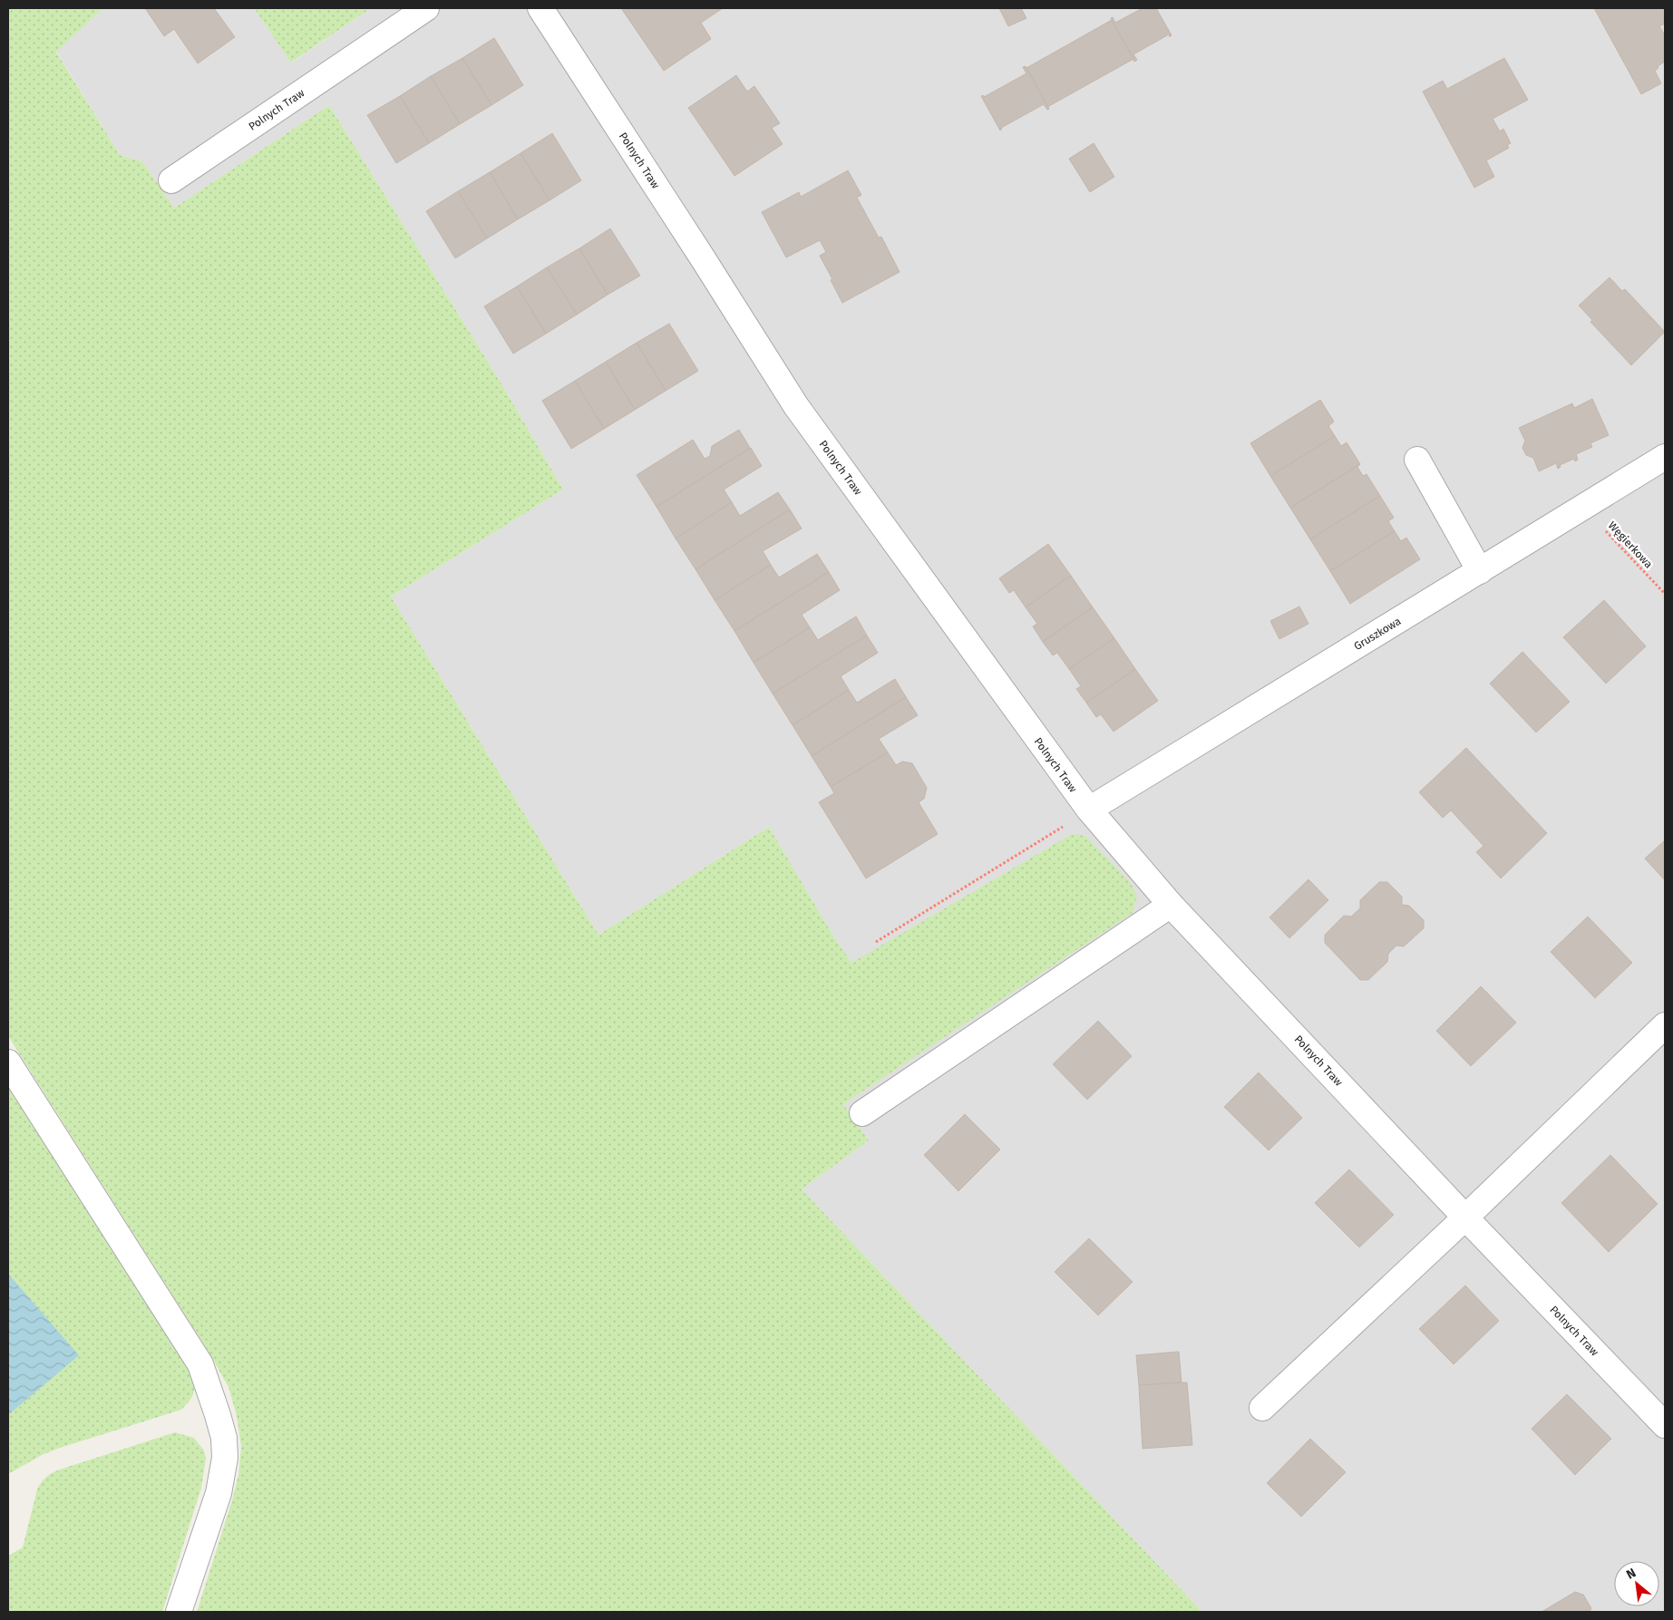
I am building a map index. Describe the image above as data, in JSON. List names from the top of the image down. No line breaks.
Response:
{"streets":{"street":["Polnych Traw","Gruszkowa"],"path":["Węgierkowa"]},"crossings":[["Polnych Traw","Gruszkowa"],["Węgierkowa","Gruszkowa"]],"north":"top left"}
